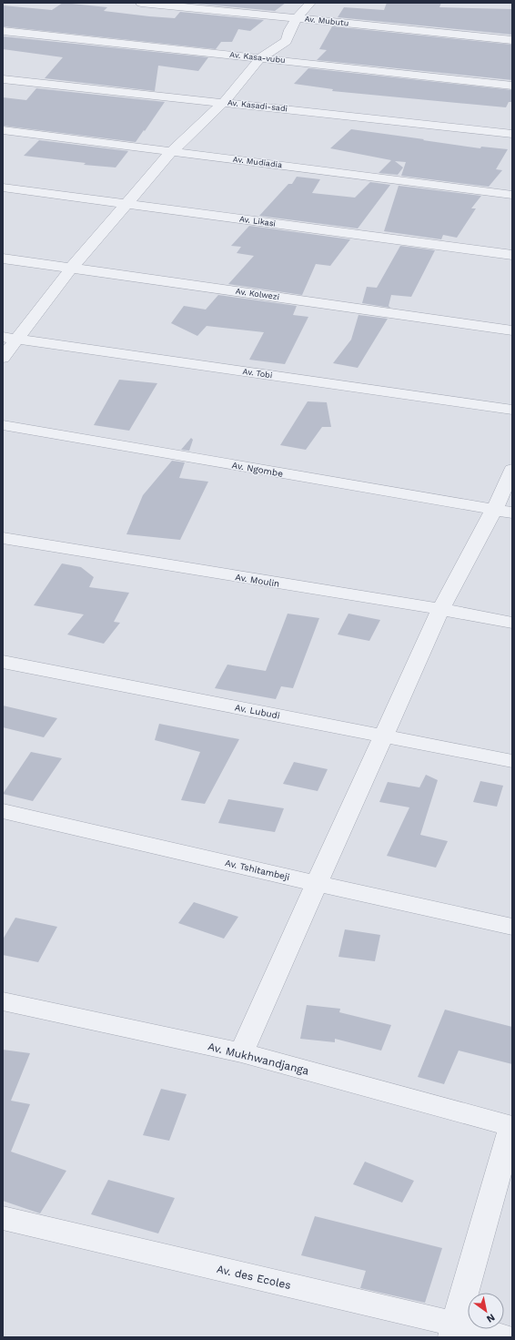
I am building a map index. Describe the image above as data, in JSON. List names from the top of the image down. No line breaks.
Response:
{"streets":{"street":["Av. Mubutu","Av. Kasa-vubu","Av. Kasadi-sadi","Av. Mudiadia","Av. Likasi","Av. Kolwezi","Av. Tobi","Av. Ngombe","Av. Moulin","Av. Lubudi","Av. Tshitambeji","Av. Mukhwandjanga","Av. des Ecoles"]},"north":"bottom right"}
